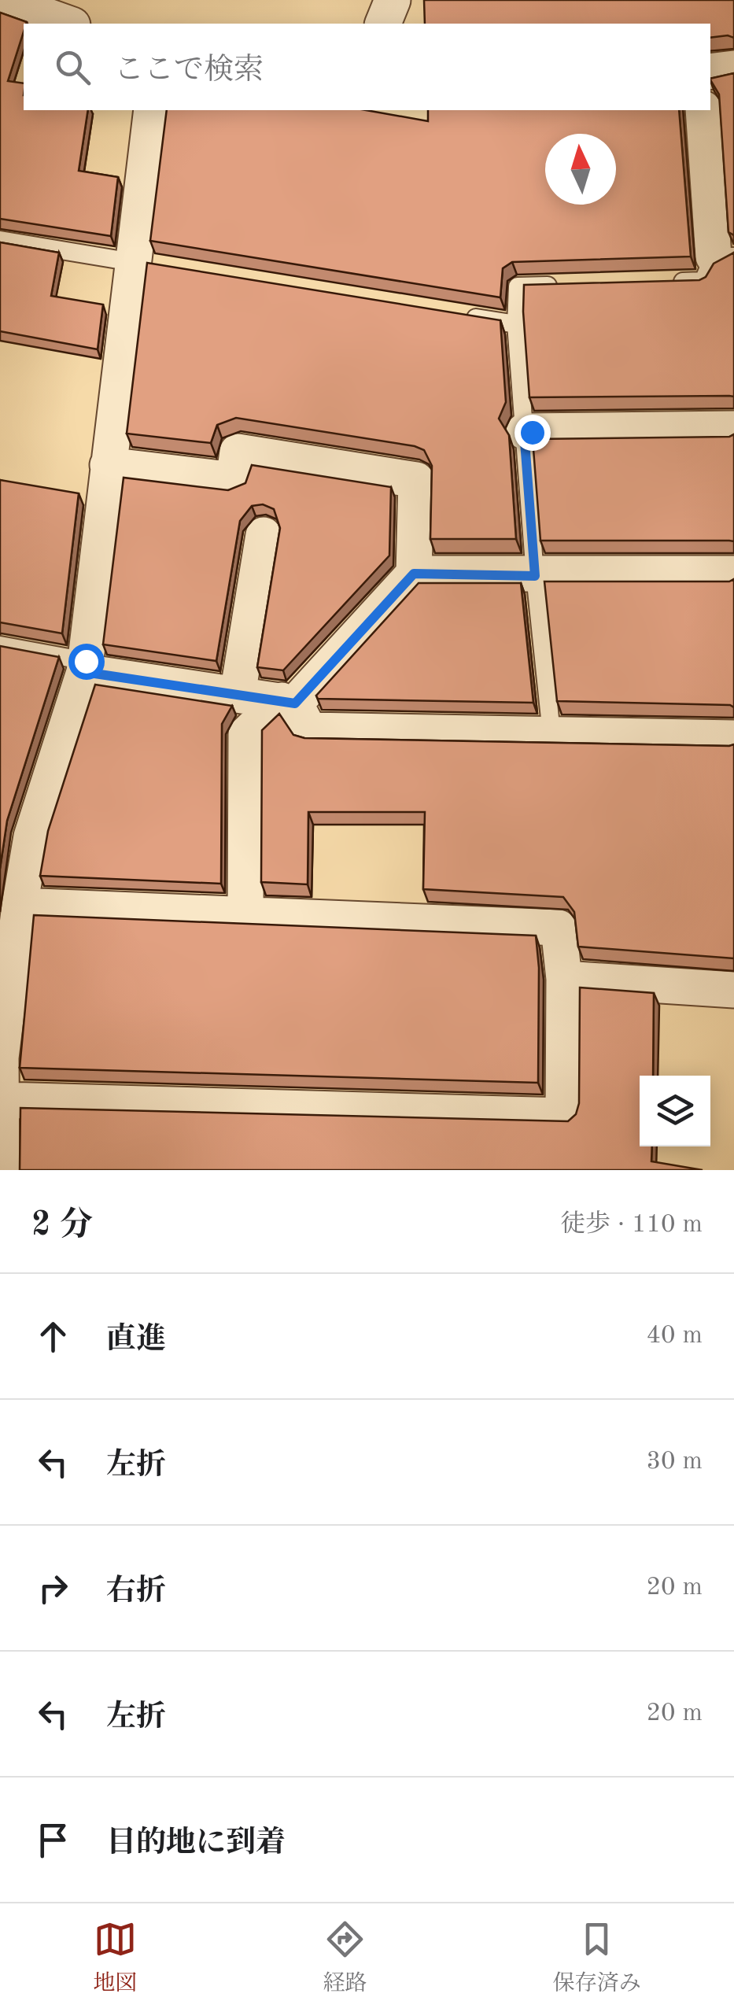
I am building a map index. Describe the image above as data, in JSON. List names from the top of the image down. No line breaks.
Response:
{"north":"top","page":{"search":"ここで検索","heading":["2 分","徒歩 · 110 m"],"list":[["直進","40 m"],["左折","30 m"],["右折","20 m"],["左折","20 m"],"目的地に到着"],"nav":["地図","経路","保存済み"]}}
